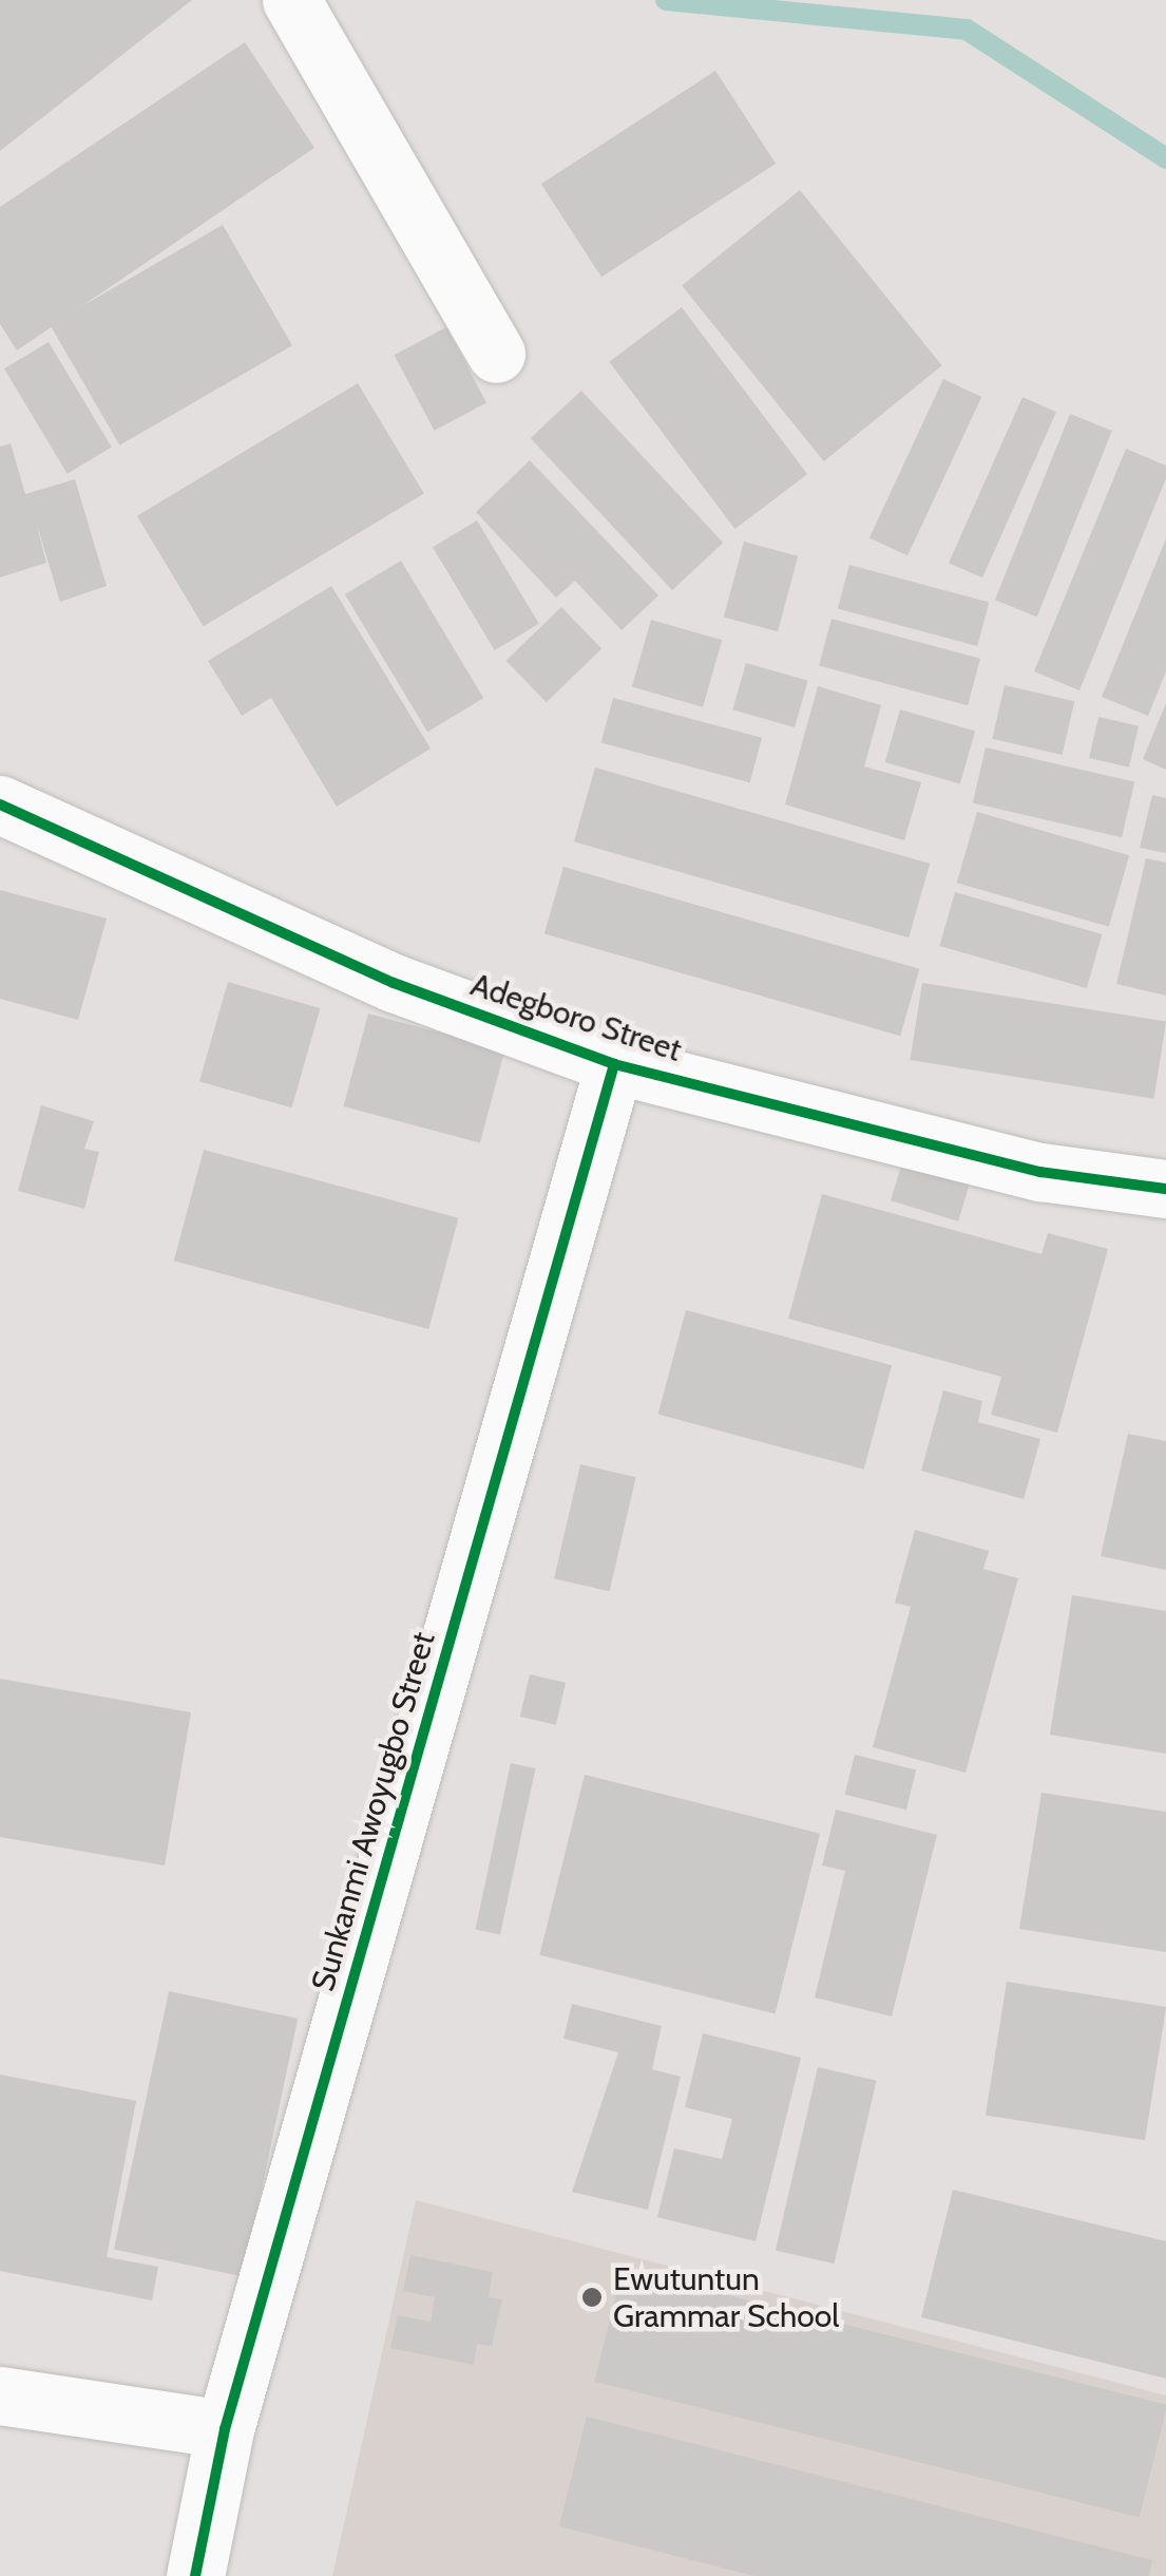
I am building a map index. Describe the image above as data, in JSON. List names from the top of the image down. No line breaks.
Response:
{"streets":{"street":["Adegboro Street","Sunkanmi Awoyugbo Street"]},"crossings":[["Adegboro Street","Sunkanmi Awoyugbo Street"]],"places":["Ewutuntun Grammar School"]}
